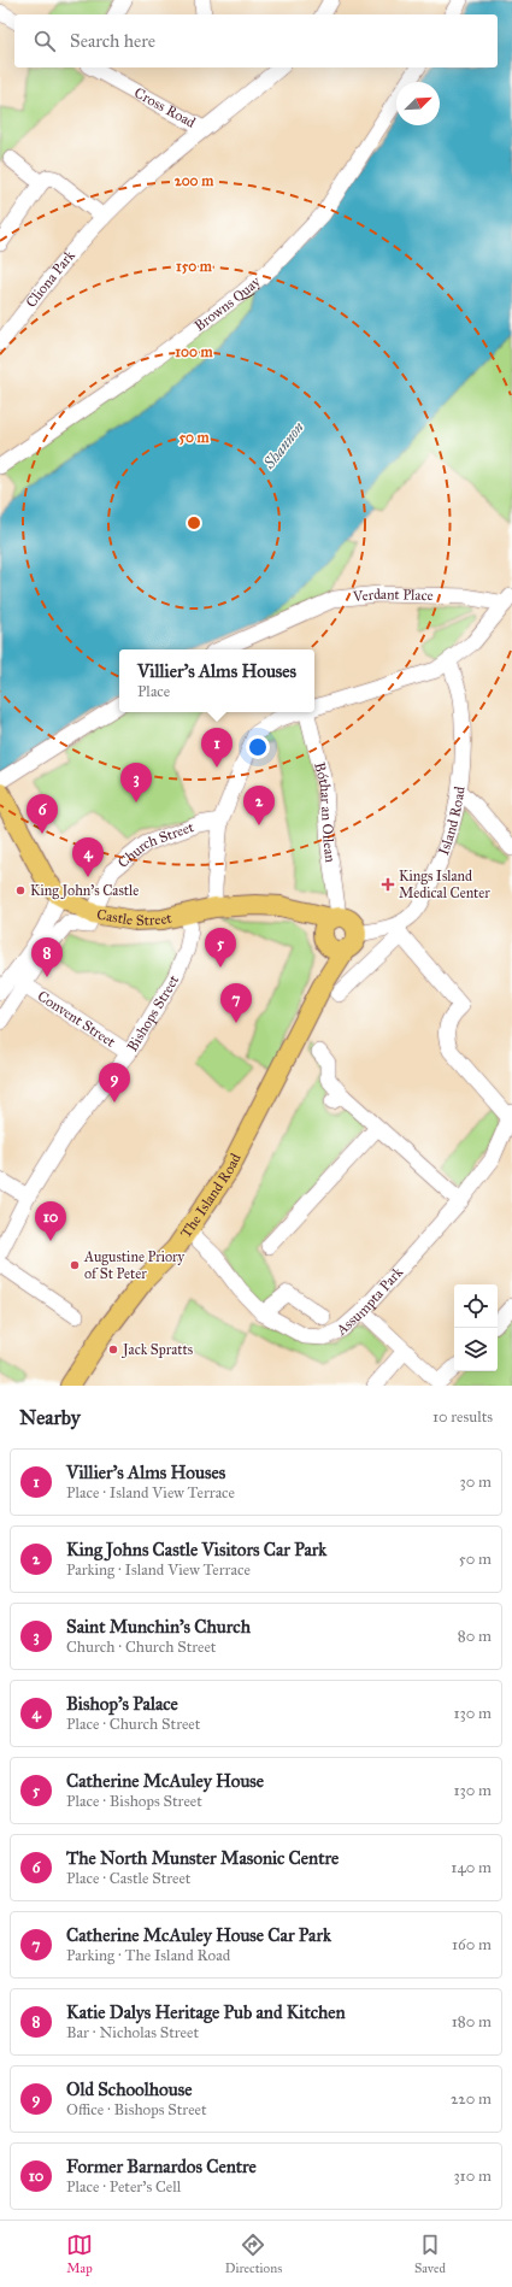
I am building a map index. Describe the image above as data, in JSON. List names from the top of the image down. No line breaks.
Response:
{"streets":{"main road":["Castle Street","The Island Road"],"street":["Cross Road","Cliona Park","Browns Quay","Verdant Place","Bóthar an Oilean","Island Road","Church Street","Bishops Street","Convent Street","Assumpta Park"]},"crossings":[["Cross Road","Cliona Park"],["Verdant Place","Island Road"],["Verdant Place","Church Street"],["Verdant Place","Castle Street"],["Bóthar an Oilean","Castle Street"],["Bóthar an Oilean","The Island Road"],["Island Road","The Island Road"],["Church Street","Castle Street"],["Castle Street","Bishops Street"],["Castle Street","The Island Road"],["Bishops Street","Convent Street"],["The Island Road","Assumpta Park"]],"water":["Shannon"],"places":{"health":["Kings Island Medical Center"],"other":["King John's Castle","Augustine Priory of St Peter","Jack Spratts"]},"north":"top right","page":{"search":"Search here","popup":["Villier's Alms Houses","Place"],"pins":["1","3","2","6","4","5","8","7","9","10"],"heading":["Nearby","10 results"],"list":[{"mark":"1","name":"Villier's Alms Houses","note":"Place · Island View Terrace","value":"30 m"},{"mark":"2","name":"King Johns Castle Visitors Car Park","note":"Parking · Island View Terrace","value":"50 m"},{"mark":"3","name":"Saint Munchin's Church","note":"Church · Church Street","value":"80 m"},{"mark":"4","name":"Bishop's Palace","note":"Place · Church Street","value":"130 m"},{"mark":"5","name":"Catherine McAuley House","note":"Place · Bishops Street","value":"130 m"},{"mark":"6","name":"The North Munster Masonic Centre","note":"Place · Castle Street","value":"140 m"},{"mark":"7","name":"Catherine McAuley House Car Park","note":"Parking · The Island Road","value":"160 m"},{"mark":"8","name":"Katie Dalys Heritage Pub and Kitchen","note":"Bar · Nicholas Street","value":"180 m"},{"mark":"9","name":"Old Schoolhouse","note":"Office · Bishops Street","value":"220 m"},{"mark":"10","name":"Former Barnardos Centre","note":"Place · Peter's Cell","value":"310 m"}],"nav":["Map","Directions","Saved"]},"rings":["200 m","150 m","100 m","50 m"]}
